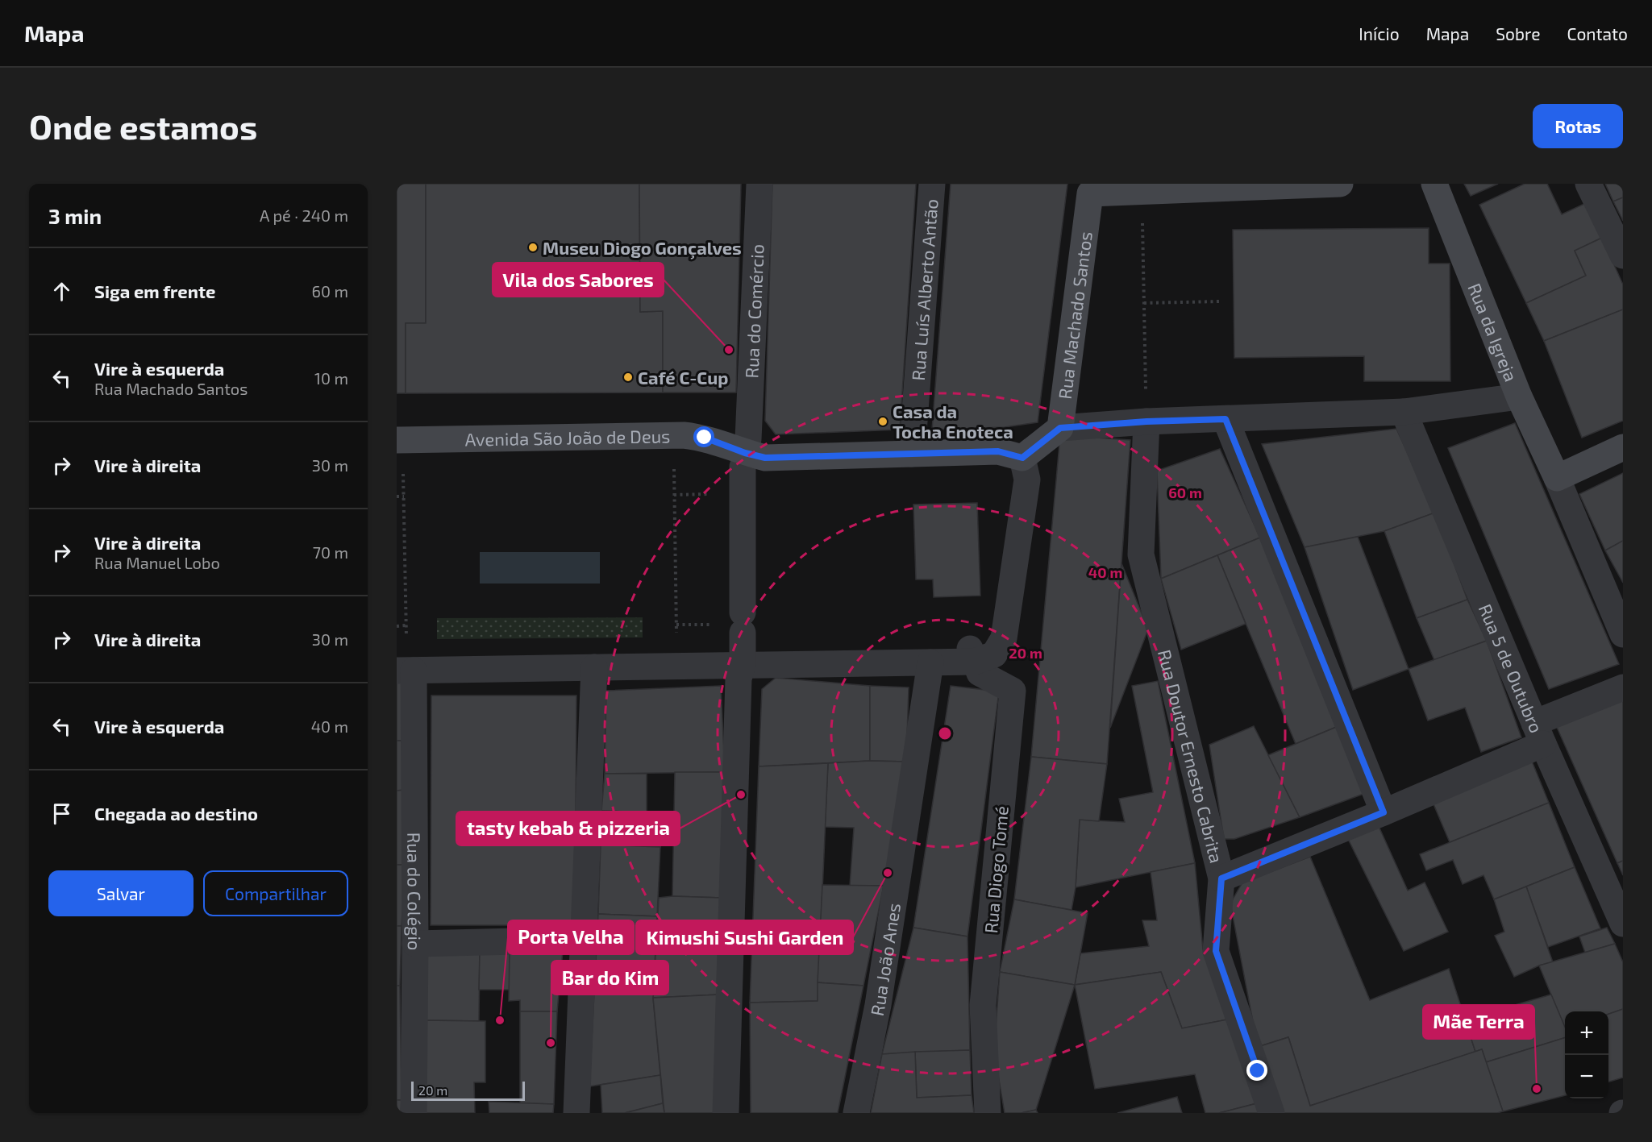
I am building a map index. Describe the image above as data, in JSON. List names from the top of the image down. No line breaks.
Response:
{"streets":{"street":["Rua Luís Alberto Antão","Rua do Comércio","Rua Machado Santos","Rua da Igreja","Avenida São João de Deus","Rua 5 de Outubro","Rua Doutor Ernesto Cabrita","Rua Diogo Tomé","Rua do Colégio","Rua João Anes"]},"crossings":[["Rua Luís Alberto Antão","Avenida São João de Deus"]],"places":["Museu Diogo Gonçalves","Vila dos Sabores","Café C-Cup","Casa da Tocha Enoteca","tasty kebab & pizzeria","Kimushi Sushi Garden","Porta Velha","Bar do Kim","Mãe Terra"],"scale_bar":"20 m","page":{"header":"Mapa","nav":["Início","Mapa","Sobre","Contato"],"buttons":["Rotas",["Salvar","Compartilhar"]],"title":"Onde estamos","heading":["3 min","A pé · 240 m"],"list":[["Siga em frente","60 m"],["Vire à esquerda","Rua Machado Santos","10 m"],["Vire à direita","30 m"],["Vire à direita","Rua Manuel Lobo","70 m"],["Vire à direita","30 m"],["Vire à esquerda","40 m"],"Chegada ao destino"],"map_buttons":["+","−"],"scale":"20 m"},"rings":["60 m","40 m","20 m"]}
